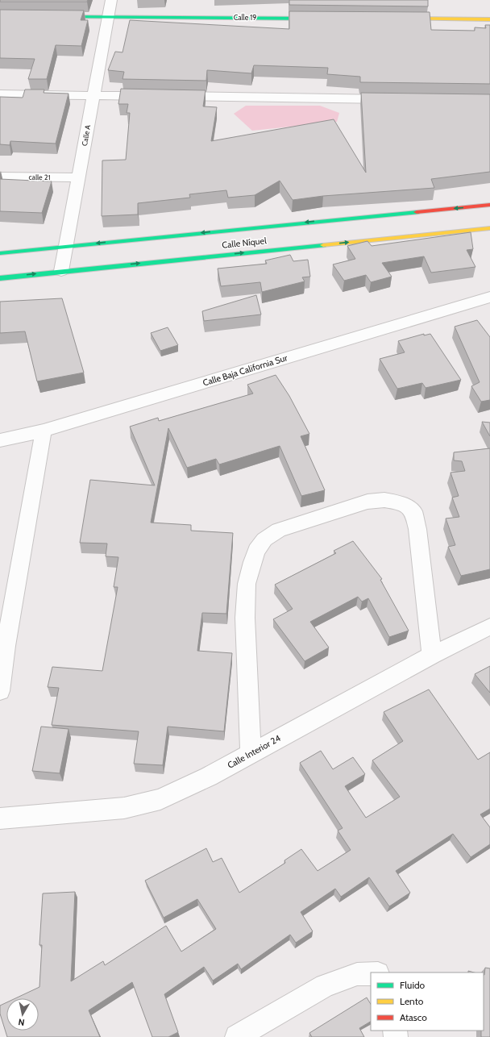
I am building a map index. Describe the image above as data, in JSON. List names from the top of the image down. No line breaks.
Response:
{"streets":{"street":["Calle 19","Calle A","calle 21","Calle Níquel","Calle Baja California Sur","Calle Interior 24"]},"crossings":[["Calle 19","Calle A"],["Calle A","calle 21"],["Calle A","Calle Níquel"]],"legend":["Fluido","Lento","Atasco"],"north":"bottom"}
